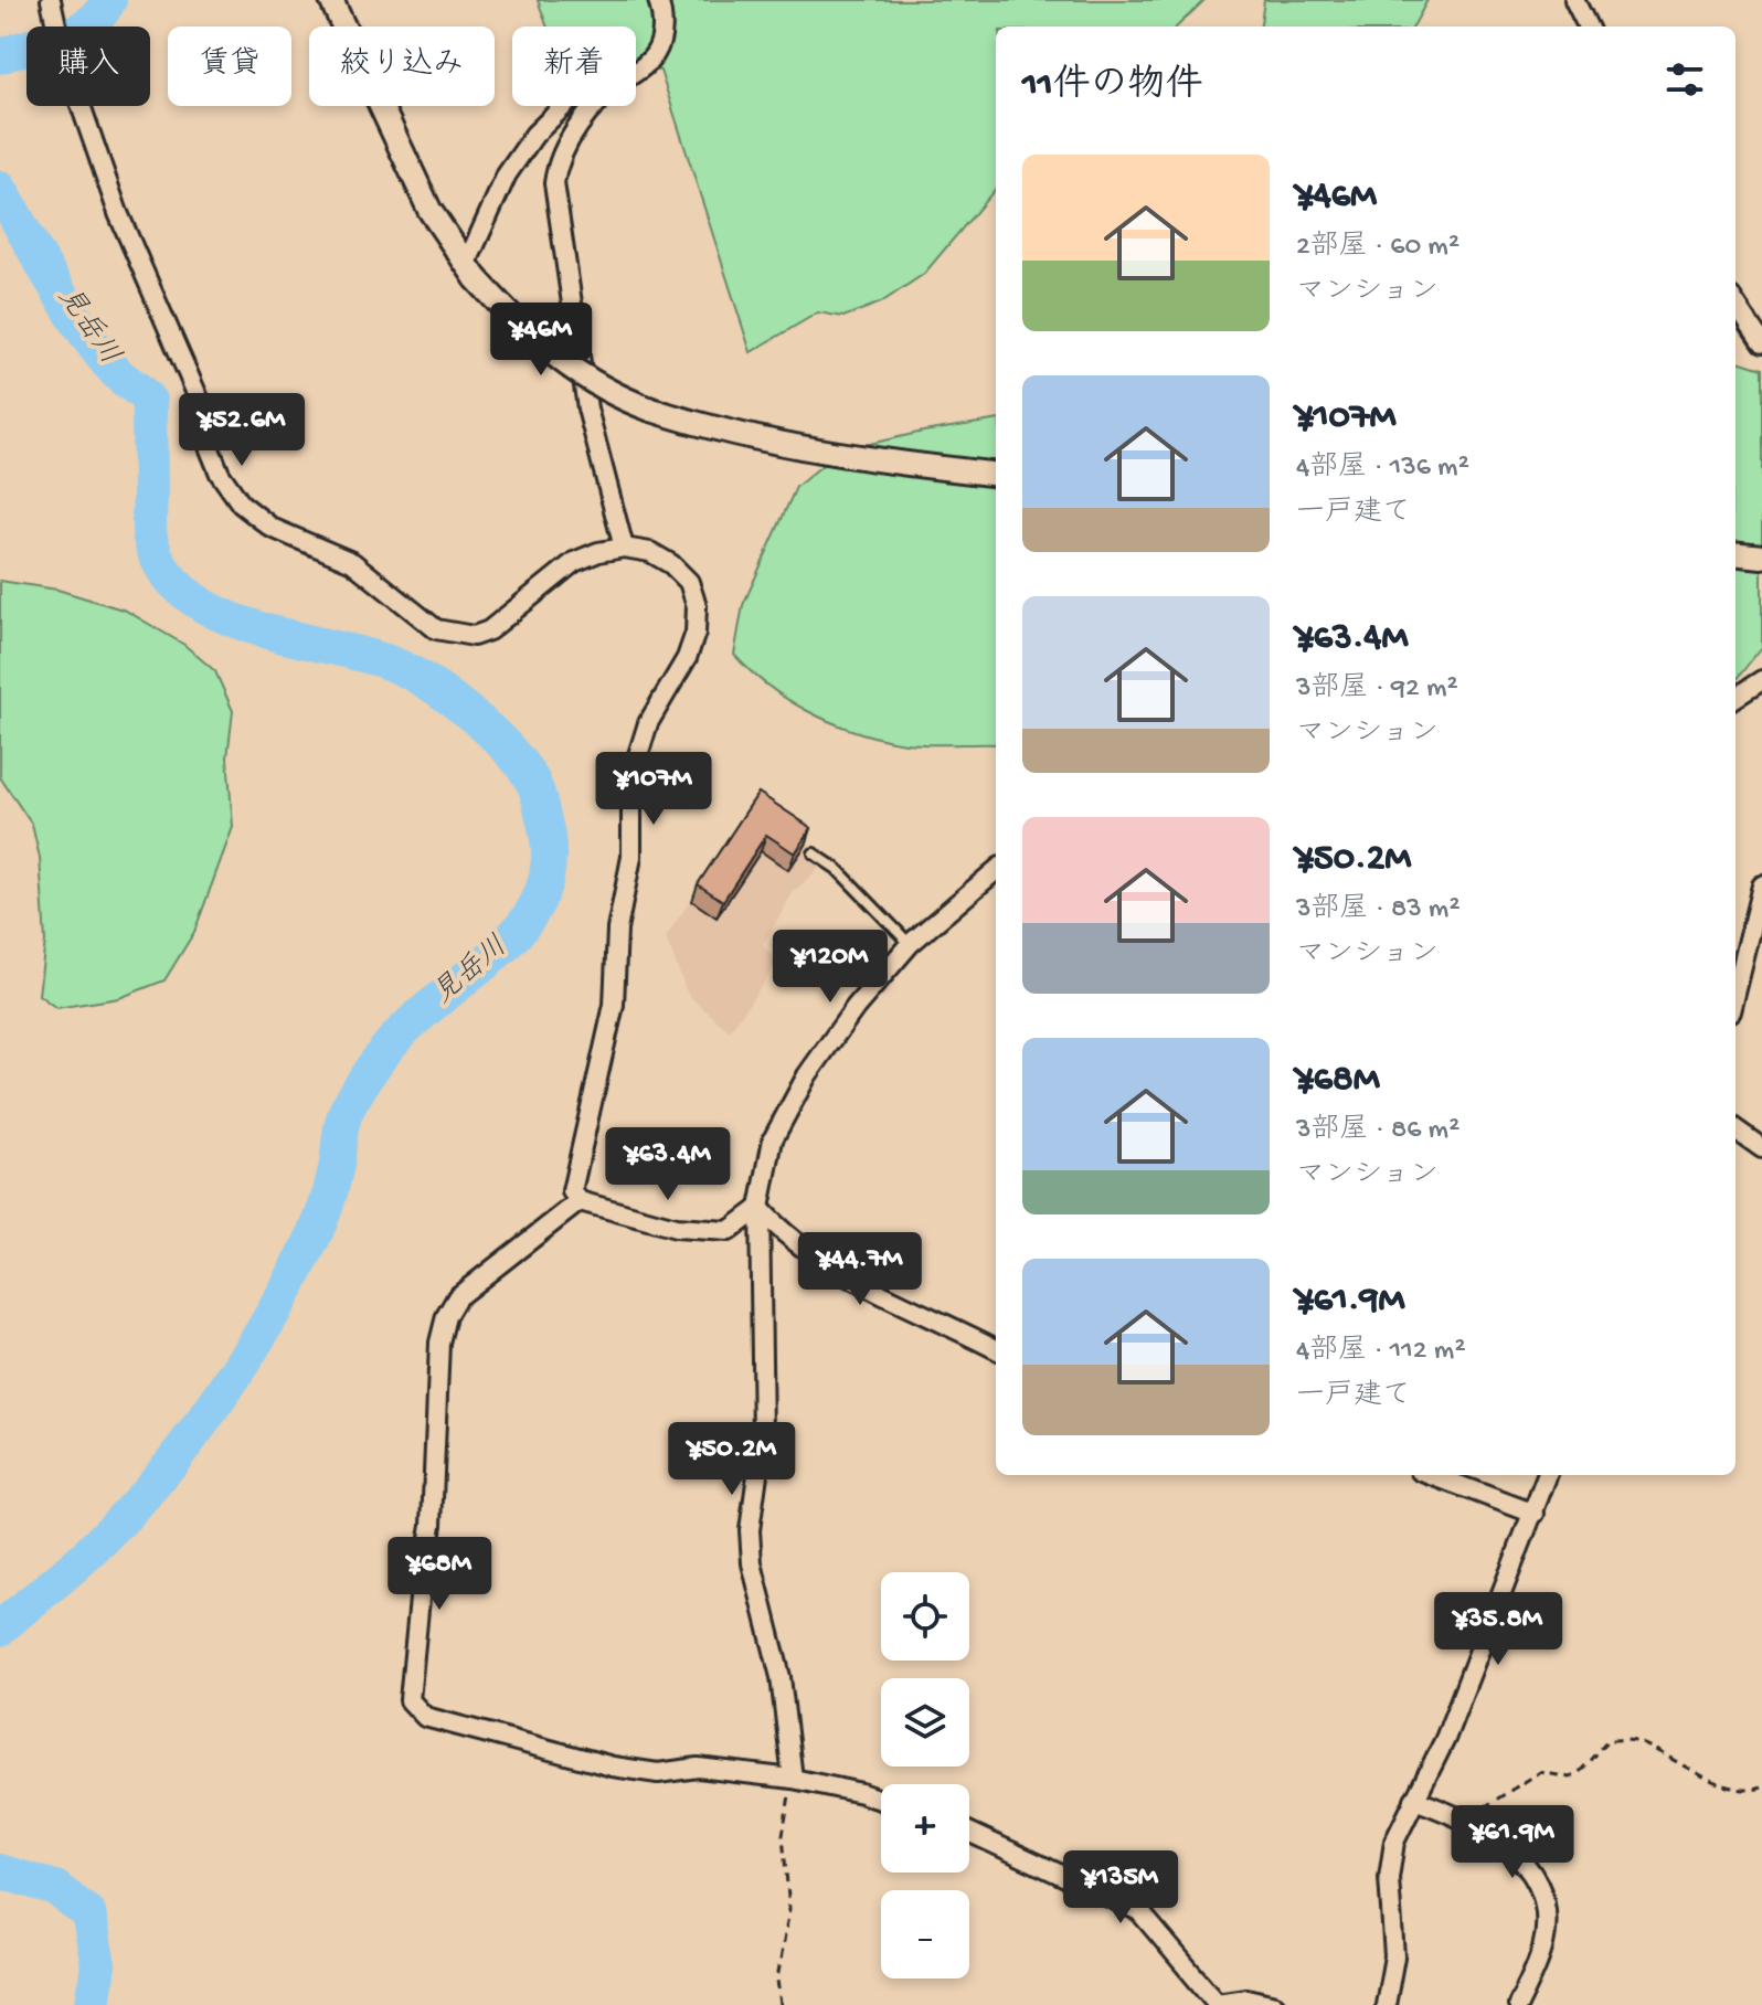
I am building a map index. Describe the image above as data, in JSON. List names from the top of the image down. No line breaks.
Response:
{"water":["見岳川"],"page":{"chip":["購入","賃貸","絞り込み","新着"],"heading":"11件の物件","list":[{"name":"¥46M","note":"2部屋 · 60 m² · マンション"},{"name":"¥107M","note":"4部屋 · 136 m² · 一戸建て"},{"name":"¥63.4M","note":"3部屋 · 92 m² · マンション"},{"name":"¥50.2M","note":"3部屋 · 83 m² · マンション"},{"name":"¥68M","note":"3部屋 · 86 m² · マンション"},{"name":"¥61.9M","note":"4部屋 · 112 m² · 一戸建て"}],"price":["¥46M","¥52.6M","¥107M","¥120M","¥63.4M","¥44.7M","¥50.2M","¥68M","¥35.8M","¥61.9M","¥135M"],"map_buttons":["+","−"]}}
